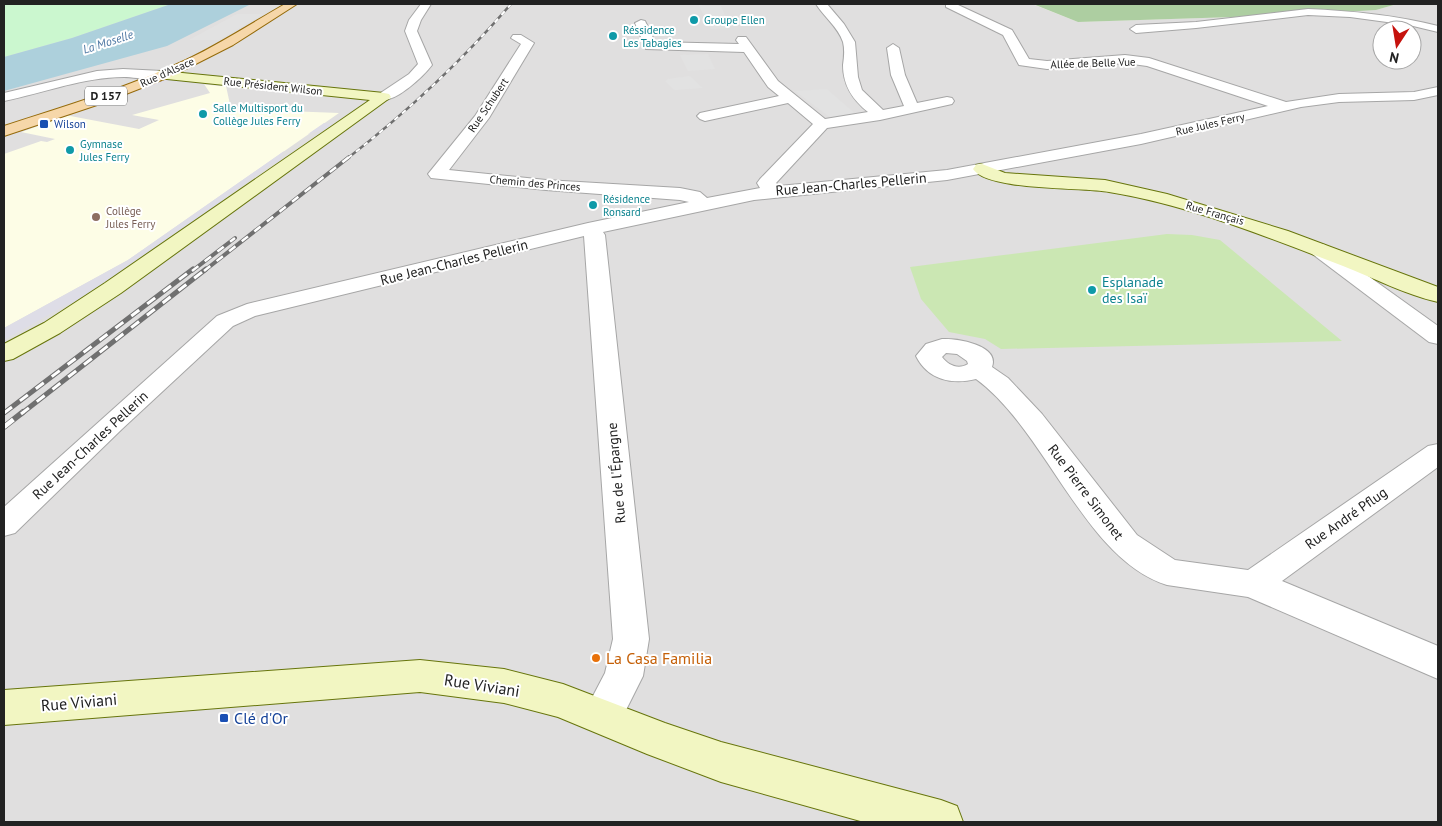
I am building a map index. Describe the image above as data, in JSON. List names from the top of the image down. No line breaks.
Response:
{"streets":{"main road":["Rue d'Alsace","D 157"],"street":["Allée de Belle Vue","Rue Président Wilson","Rue Schubert","Rue Jules Ferry","Chemin des Princes","Rue Jean-Charles Pellerin","Rue Français","Rue de l'Épargne","Rue Pierre Simonet","Rue André Pflug","Rue Viviani"]},"crossings":[["Allée de Belle Vue","Rue Jules Ferry"],["Rue d'Alsace","Rue Président Wilson"],["Rue Schubert","Chemin des Princes"],["Rue Jules Ferry","Rue Jean-Charles Pellerin"],["Rue Jules Ferry","Rue Français"],["Chemin des Princes","Rue Jean-Charles Pellerin"],["Rue Jean-Charles Pellerin","Rue Français"],["Rue Jean-Charles Pellerin","Rue de l'Épargne"],["Rue de l'Épargne","Rue Viviani"],["Rue Pierre Simonet","Rue André Pflug"]],"water":["La Moselle"],"places":{"other":["Groupe Ellen","Réssidence Les Tabagies","Salle Multisport du Collège Jules Ferry","Gymnase Jules Ferry","Résidence Ronsard","Collège Jules Ferry","Esplanade des Isaï","La Casa Familia"],"transit":["Wilson","Clé d'Or"]},"north":"bottom"}
